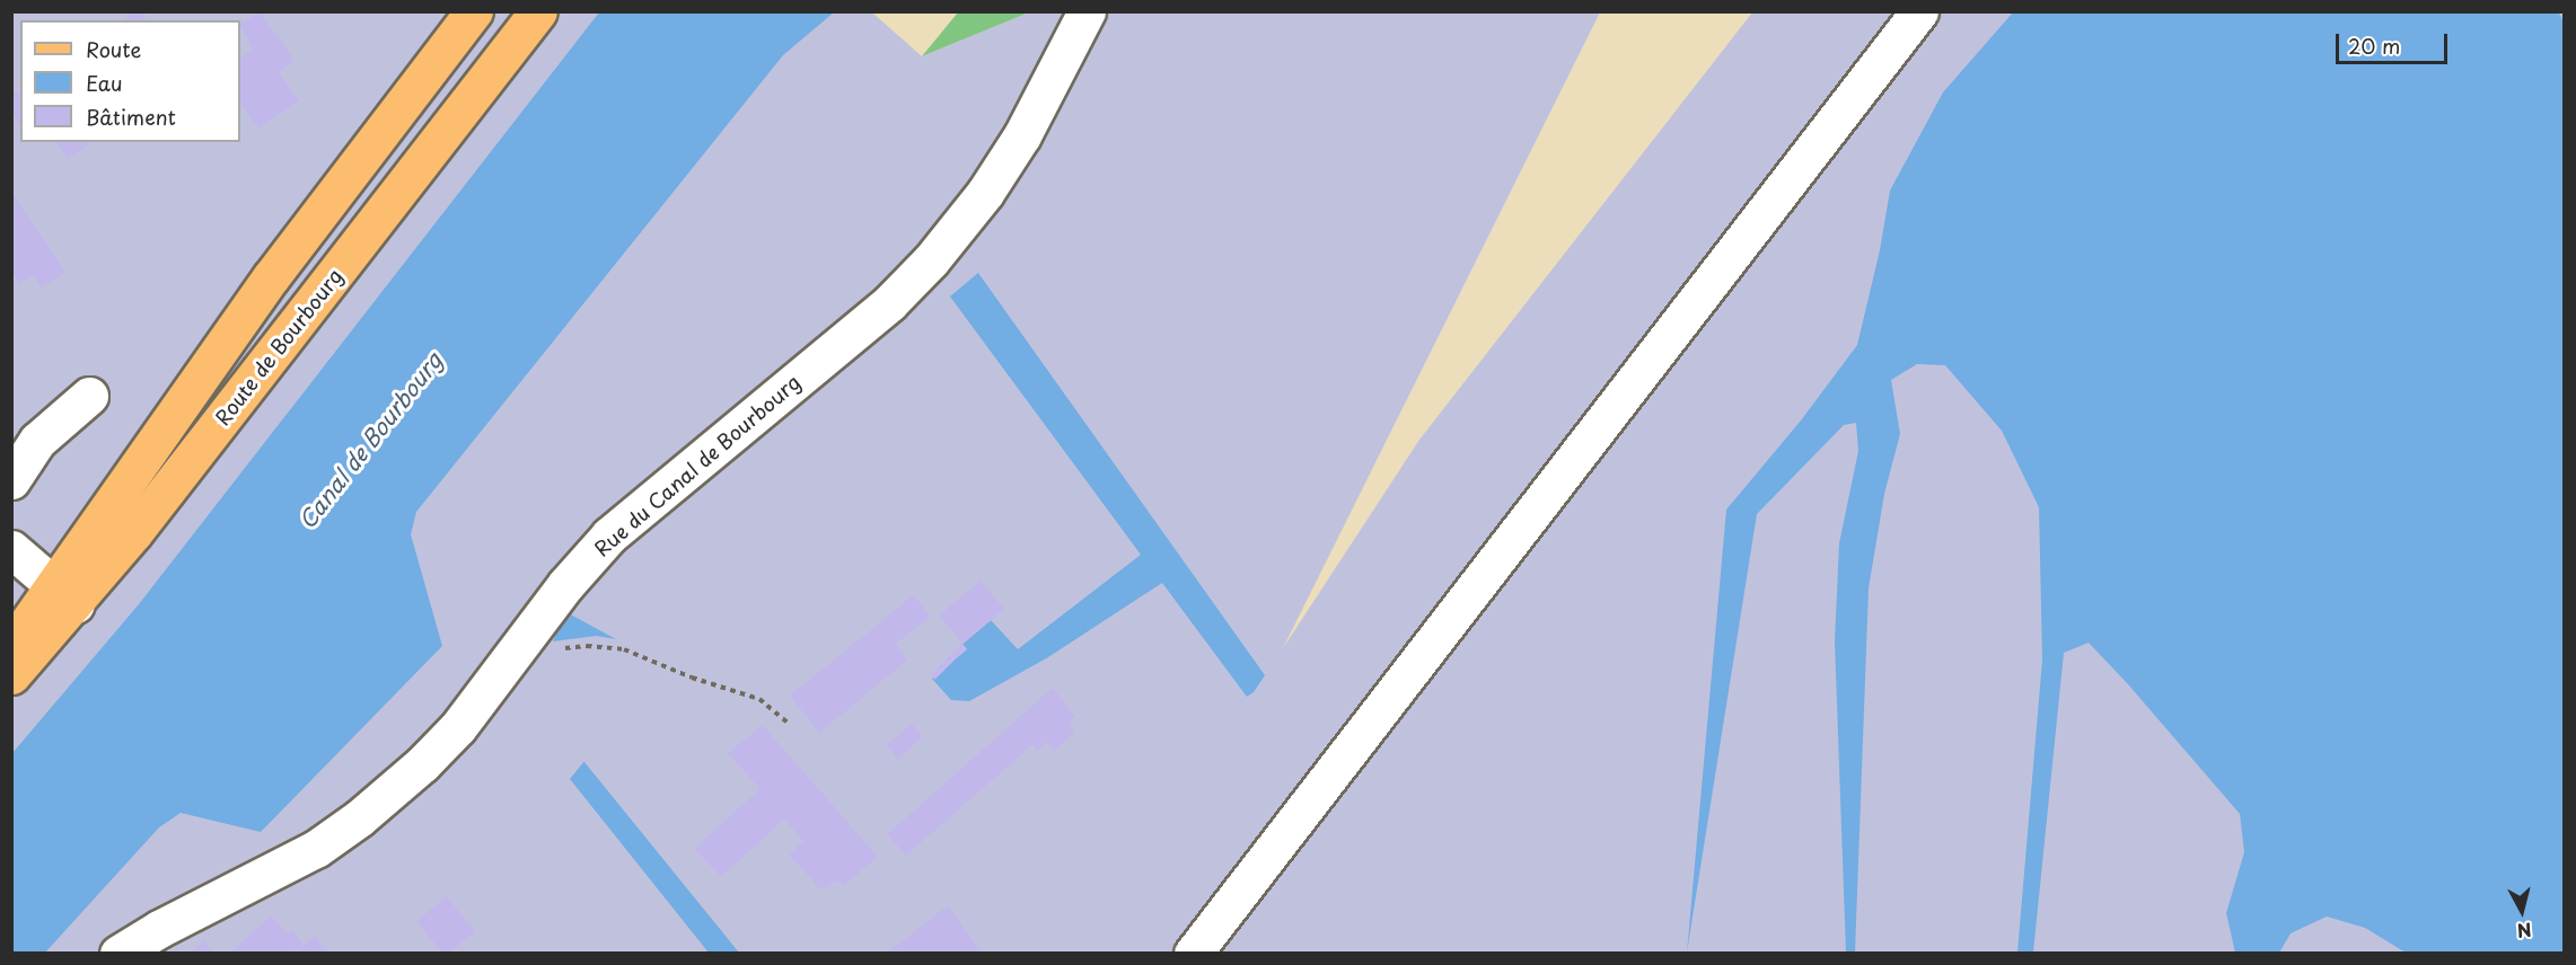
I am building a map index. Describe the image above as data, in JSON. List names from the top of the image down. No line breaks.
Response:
{"streets":{"main road":["Route de Bourbourg"],"street":["Rue du Canal de Bourbourg"]},"water":["Canal de Bourbourg"],"legend":["Route","Eau","Bâtiment"],"scale_bar":"20 m","north":"bottom"}
